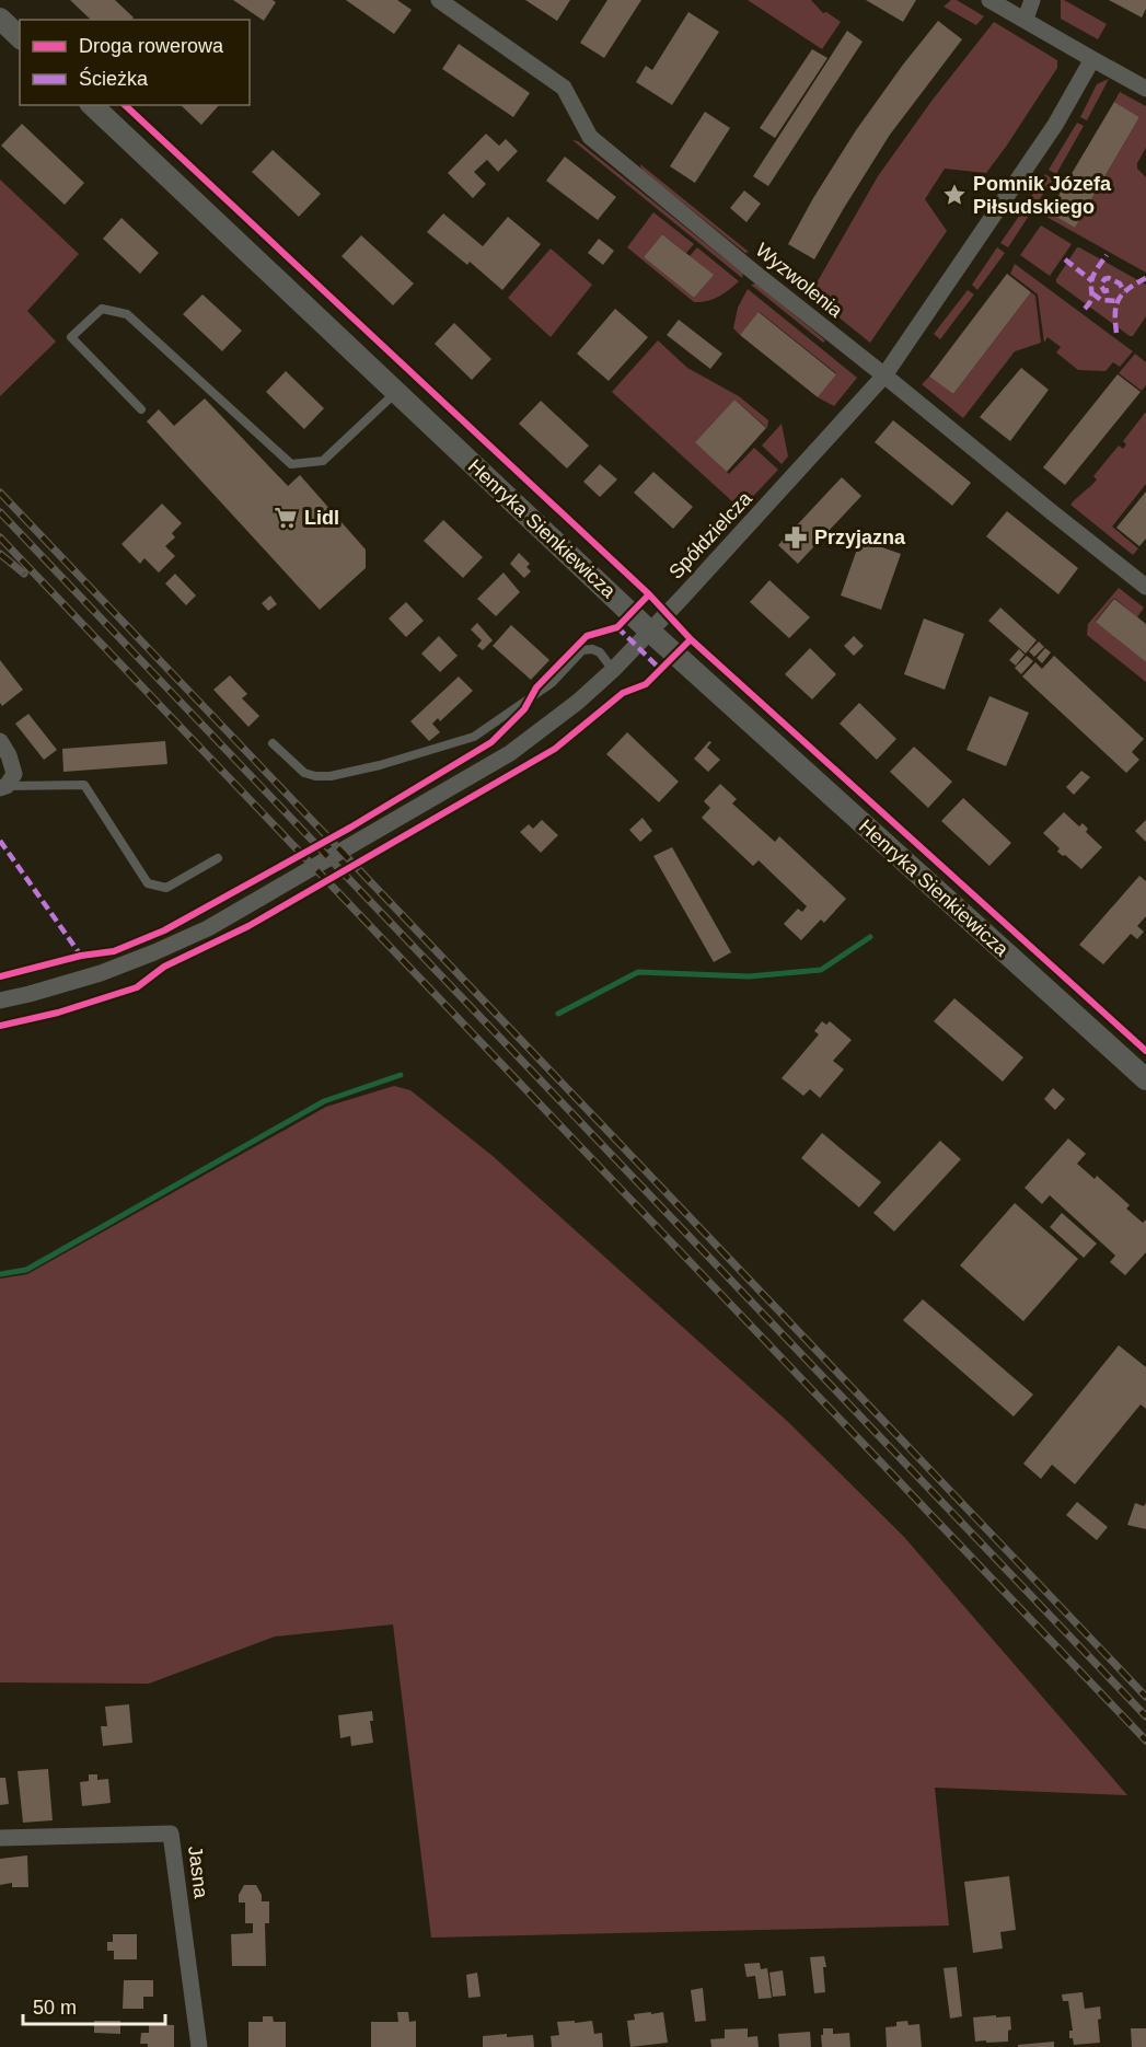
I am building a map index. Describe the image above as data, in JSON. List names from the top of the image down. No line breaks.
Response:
{"streets":{"street":["Wyzwolenia","Henryka Sienkiewicza","Spółdzielcza","Jasna"]},"crossings":[["Wyzwolenia","Spółdzielcza"],["Henryka Sienkiewicza","Spółdzielcza"]],"places":{"place":["Pomnik Józefa Piłsudskiego"],"supermarket":["Lidl"],"pharmacy":["Przyjazna"]},"legend":["Droga rowerowa","Ścieżka"],"scale_bar":"50 m"}
